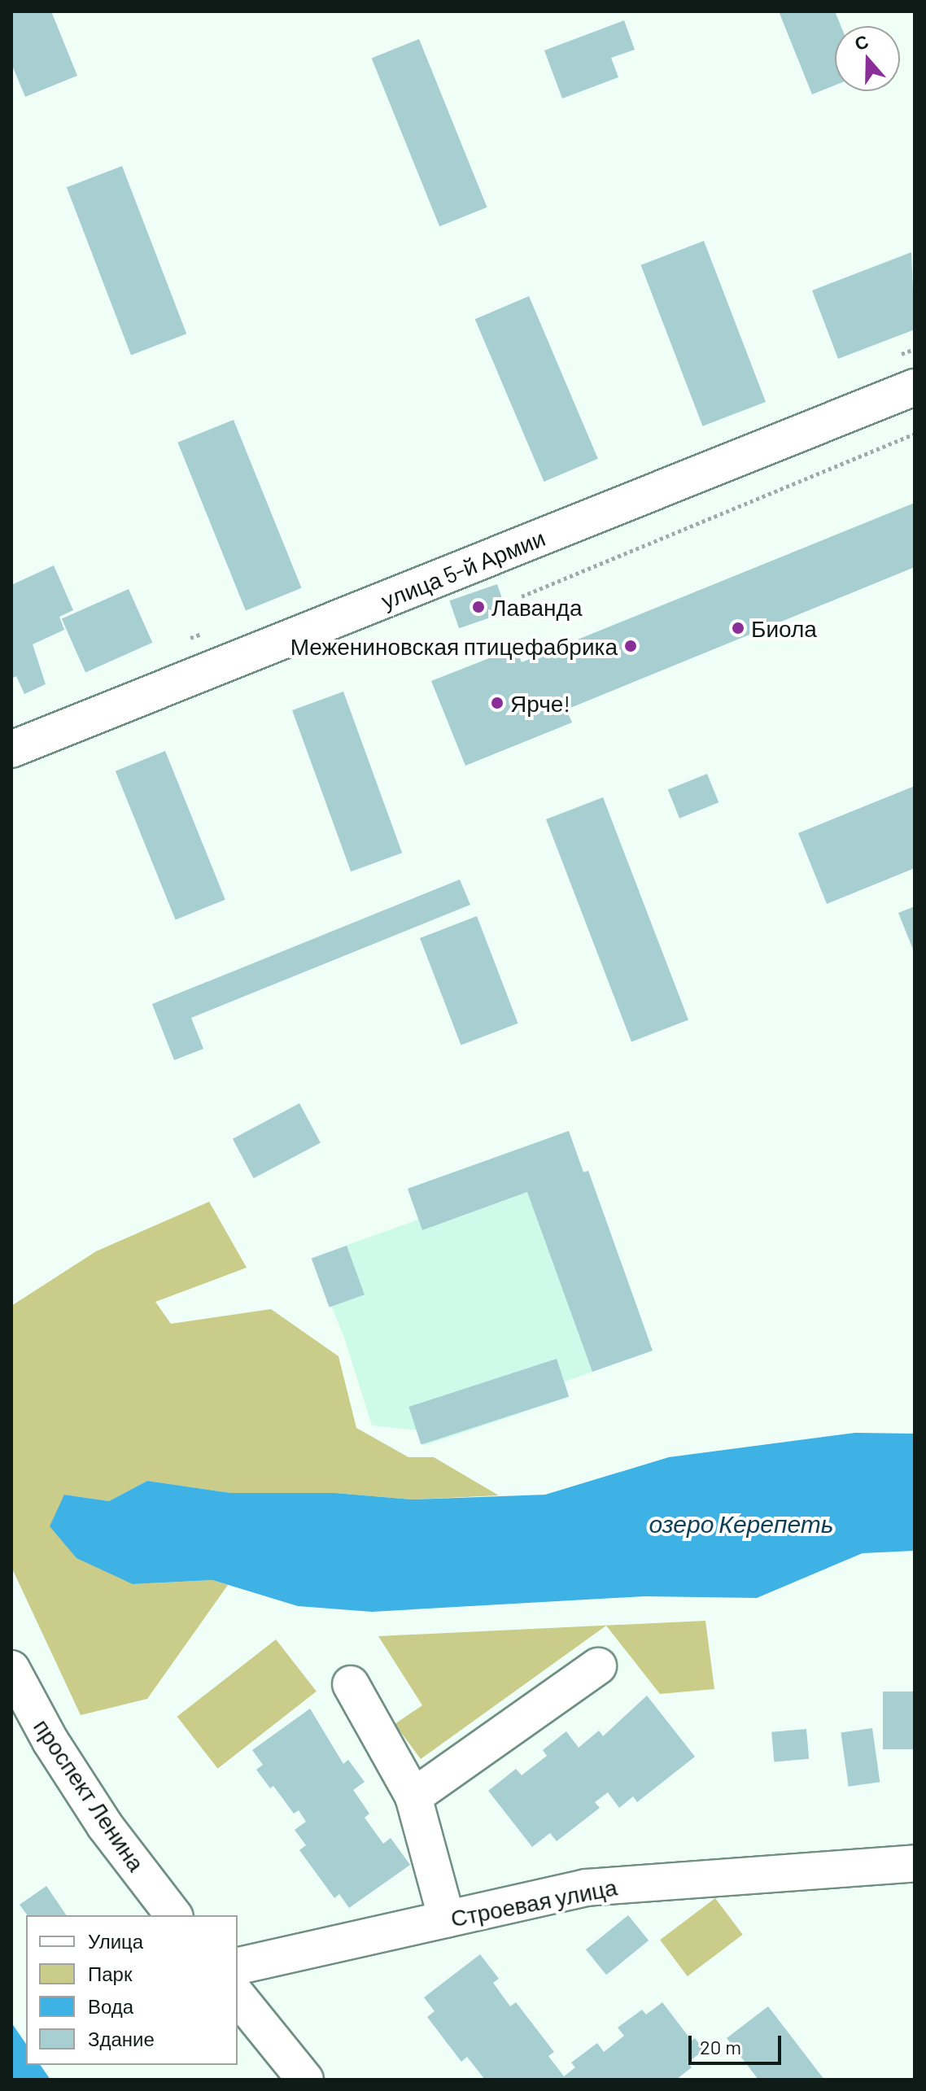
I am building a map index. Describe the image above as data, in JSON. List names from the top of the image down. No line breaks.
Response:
{"streets":{"main road":["улица 5-й Армии","проспект Ленина","Строевая улица"]},"water":["озеро Керепеть"],"places":["Лаванда","Биола","Межениновская птицефабрика","Ярче!"],"legend":["Улица","Парк","Вода","Здание"],"scale_bar":"20 m","north":"top"}
